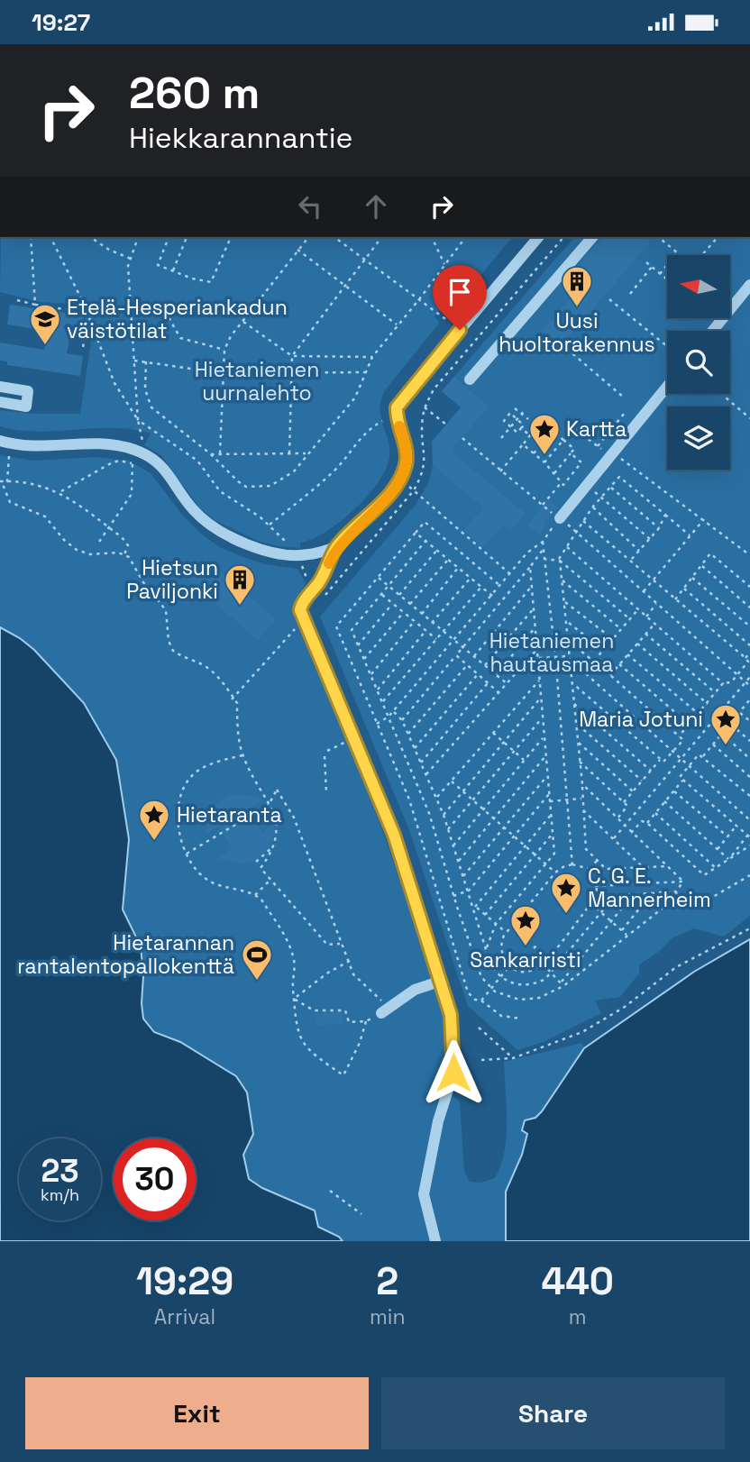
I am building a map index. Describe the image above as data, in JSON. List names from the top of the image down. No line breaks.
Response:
{"parks":["Hietaniemen uurnalehto","Hietaniemen hautausmaa"],"places":{"building":["Uusi huoltorakennus","Hietsun Paviljonki"],"school or university":["Etelä-Hesperiankadun väistötilat"],"place":["Kartta","Maria Jotuni","Hietaranta","C. G. E. Mannerheim","Sankariristi"],"sports":["Hietarannan rantalentopallokenttä"]},"north":"left","page":{"status":"19:27","turn":["260 m","Hiekkarannantie"],"speed":"23 km/h","limit":"30","eta":["19:29","Arrival","2","min","440","m"],"buttons":["Exit","Share"]}}
